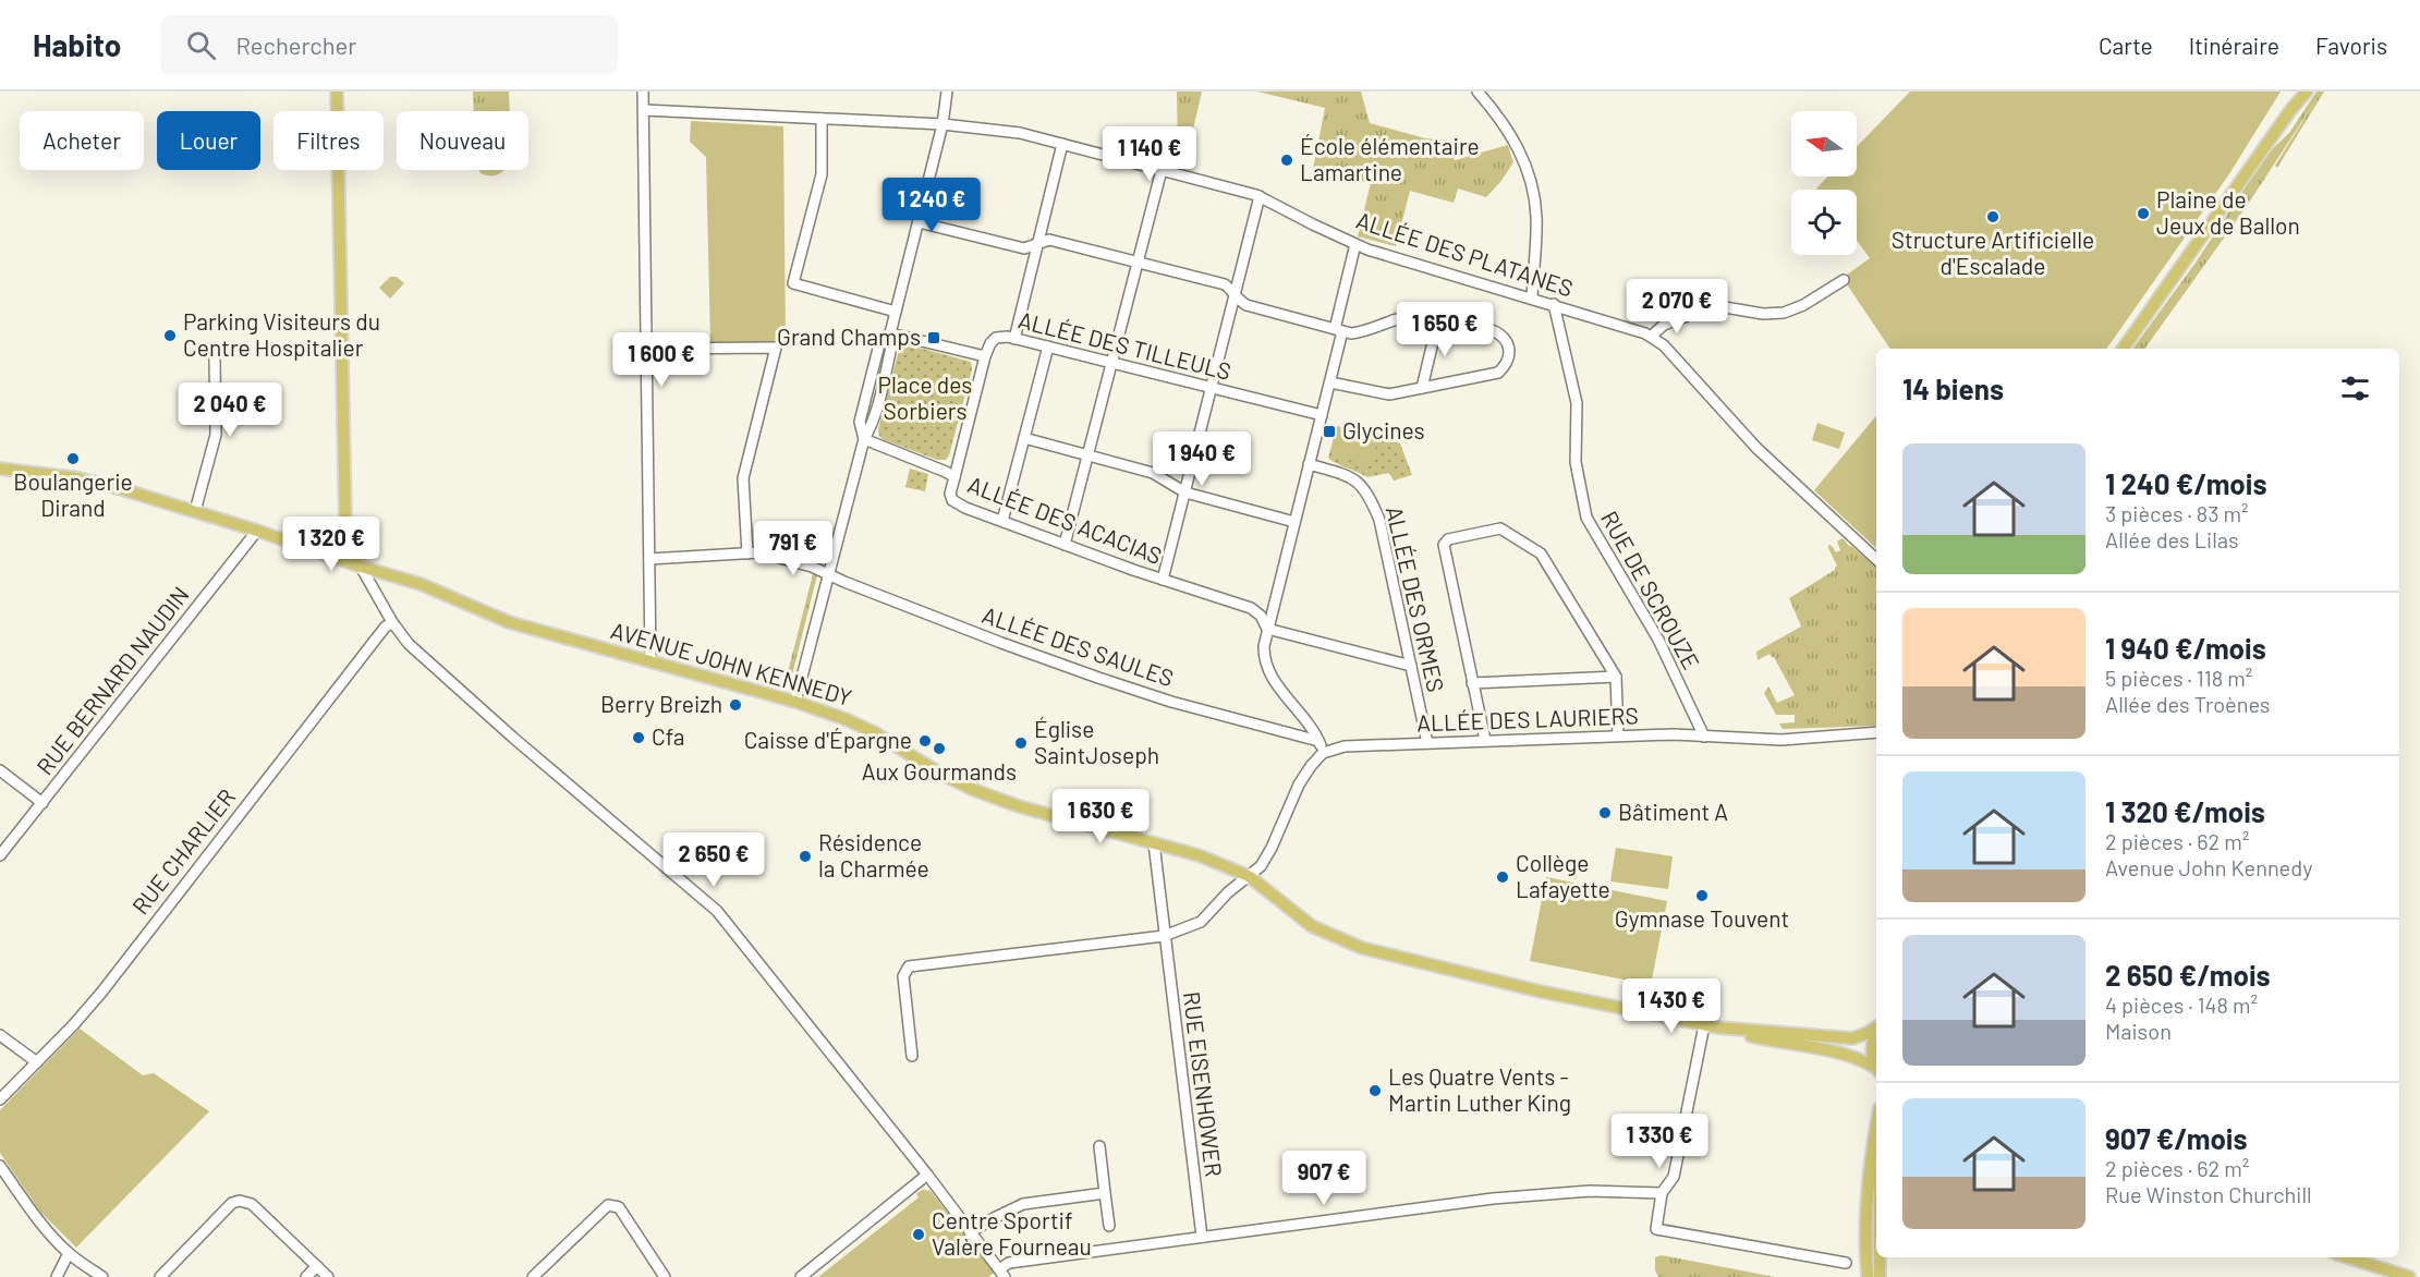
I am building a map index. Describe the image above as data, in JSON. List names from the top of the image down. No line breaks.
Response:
{"streets":{"main road":["AVENUE JOHN KENNEDY"],"street":["ALLÉE DES PLATANES","ALLÉE DES TILLEULS","ALLÉE DES ACACIAS","RUE DE SCROUZE","ALLÉE DES ORMES","ALLÉE DES SAULES","RUE BERNARD NAUDIN","ALLÉE DES LAURIERS","RUE CHARLIER","RUE EISENHOWER"]},"crossings":[["ALLÉE DES PLATANES","RUE DE SCROUZE"],["RUE DE SCROUZE","ALLÉE DES LAURIERS"],["ALLÉE DES ORMES","ALLÉE DES LAURIERS"],["AVENUE JOHN KENNEDY","RUE BERNARD NAUDIN"],["AVENUE JOHN KENNEDY","RUE EISENHOWER"]],"parks":["Place des Sorbiers"],"places":{"other":["École élémentaire Lamartine","Plaine de Jeux de Ballon","Structure Artificielle d'Escalade","Parking Visiteurs du Centre Hospitalier","Boulangerie Dirand","Berry Breizh","Cfa","Caisse d'Épargne","Église SaintJoseph","Aux Gourmands","Bâtiment A","Résidence la Charmée","Collège Lafayette","Gymnase Touvent","Les Quatre Vents - Martin Luther King","Centre Sportif Valère Fourneau"],"transit":["Grand Champs","Glycines"]},"north":"left","page":{"header":"Habito","search":"Rechercher","nav":["Carte","Itinéraire","Favoris"],"chip":["Acheter","Louer","Filtres","Nouveau"],"price":["1 140 €","1 240 €","2 070 €","1 650 €","1 600 €","2 040 €","1 940 €","1 320 €","791 €","1 630 €","2 650 €","1 430 €","1 330 €","907 €"],"heading":"14 biens","list":[{"name":"1 240 €/mois","note":"3 pièces · 83 m² · Allée des Lilas"},{"name":"1 940 €/mois","note":"5 pièces · 118 m² · Allée des Troènes"},{"name":"1 320 €/mois","note":"2 pièces · 62 m² · Avenue John Kennedy"},{"name":"2 650 €/mois","note":"4 pièces · 148 m² · Maison"},{"name":"907 €/mois","note":"2 pièces · 62 m² · Rue Winston Churchill"}]}}
